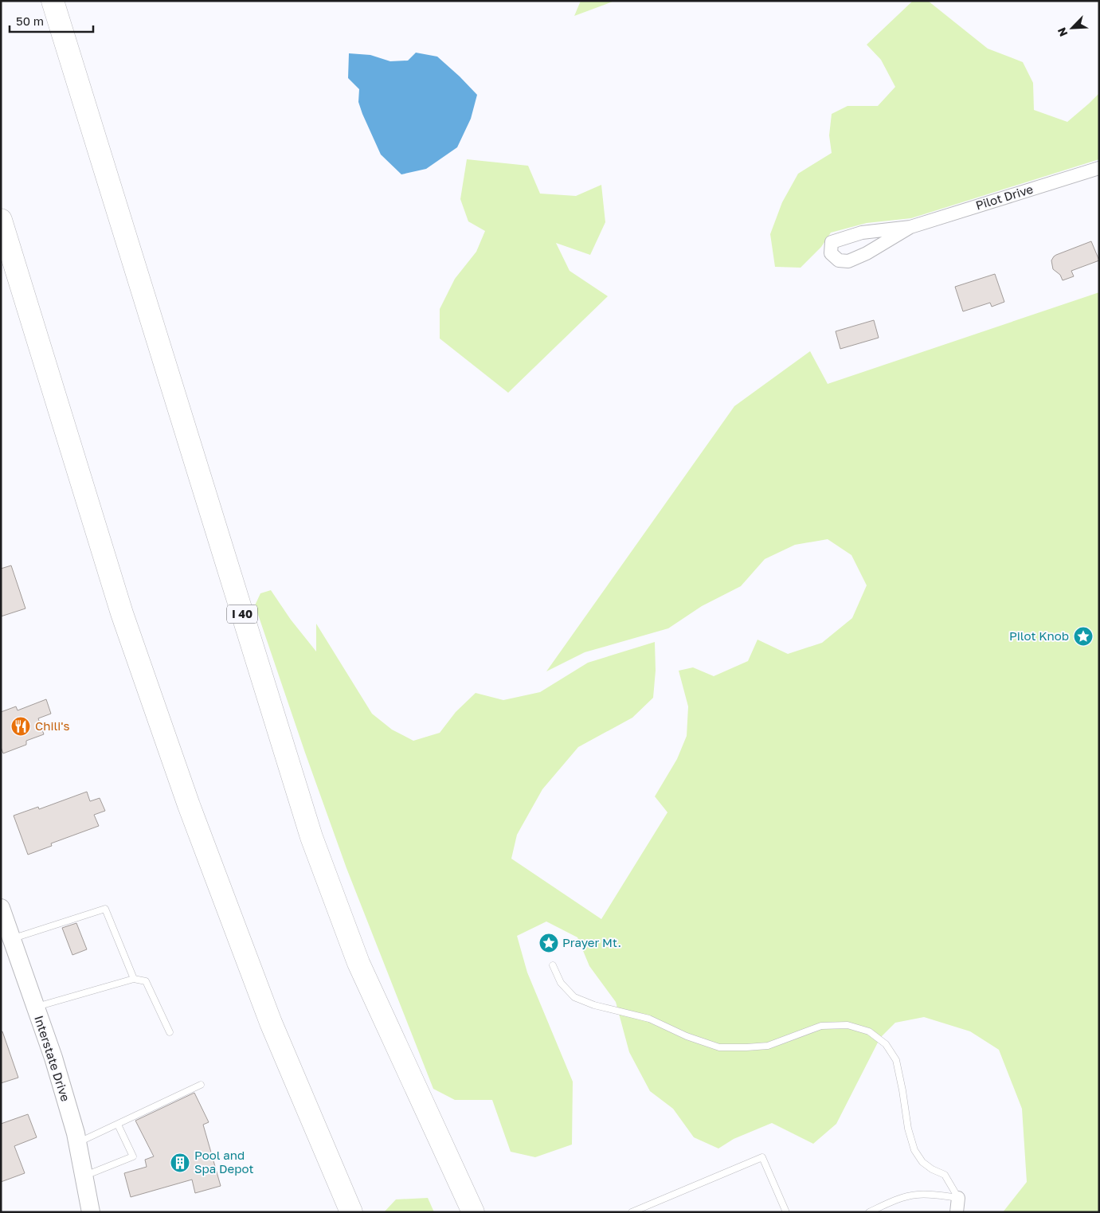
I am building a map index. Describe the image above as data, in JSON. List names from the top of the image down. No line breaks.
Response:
{"streets":{"highway":["I 40"],"main road":["Interstate Drive"],"street":["Pilot Drive"]},"places":{"place":["Pilot Knob","Prayer Mt."],"restaurant":["Chili's"],"building":["Pool and Spa Depot"]},"scale_bar":"50 m","north":"bottom left"}
